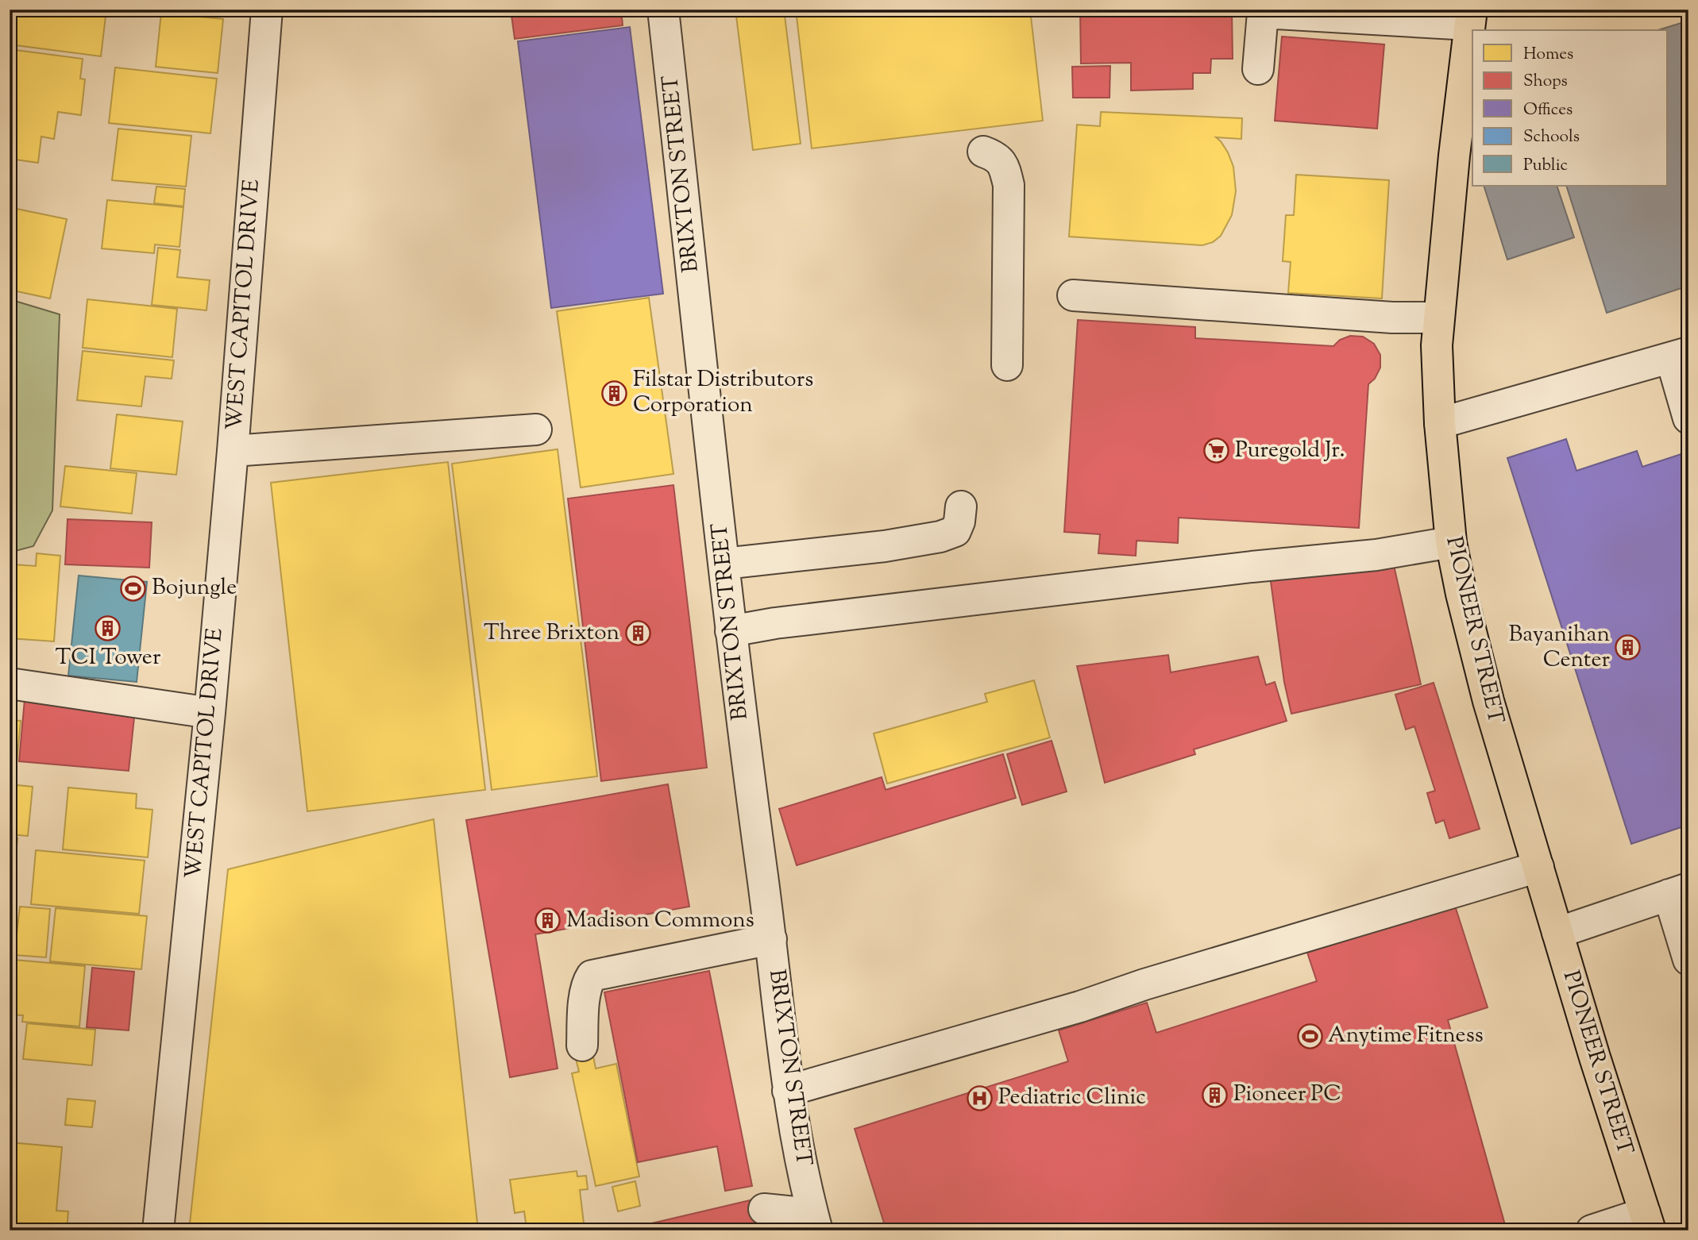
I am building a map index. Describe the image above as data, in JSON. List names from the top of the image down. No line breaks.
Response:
{"streets":{"main road":["PIONEER STREET"],"street":["BRIXTON STREET","WEST CAPITOL DRIVE"]},"places":{"building":["Filstar Distributors Corporation","TCI Tower","Three Brixton","Bayanihan Center","Madison Commons","Pioneer PC"],"supermarket":["Puregold Jr."],"sports":["Bojungle","Anytime Fitness"],"hospital":["Pediatric Clinic"]},"legend":["Homes","Shops","Offices","Schools","Public"]}
